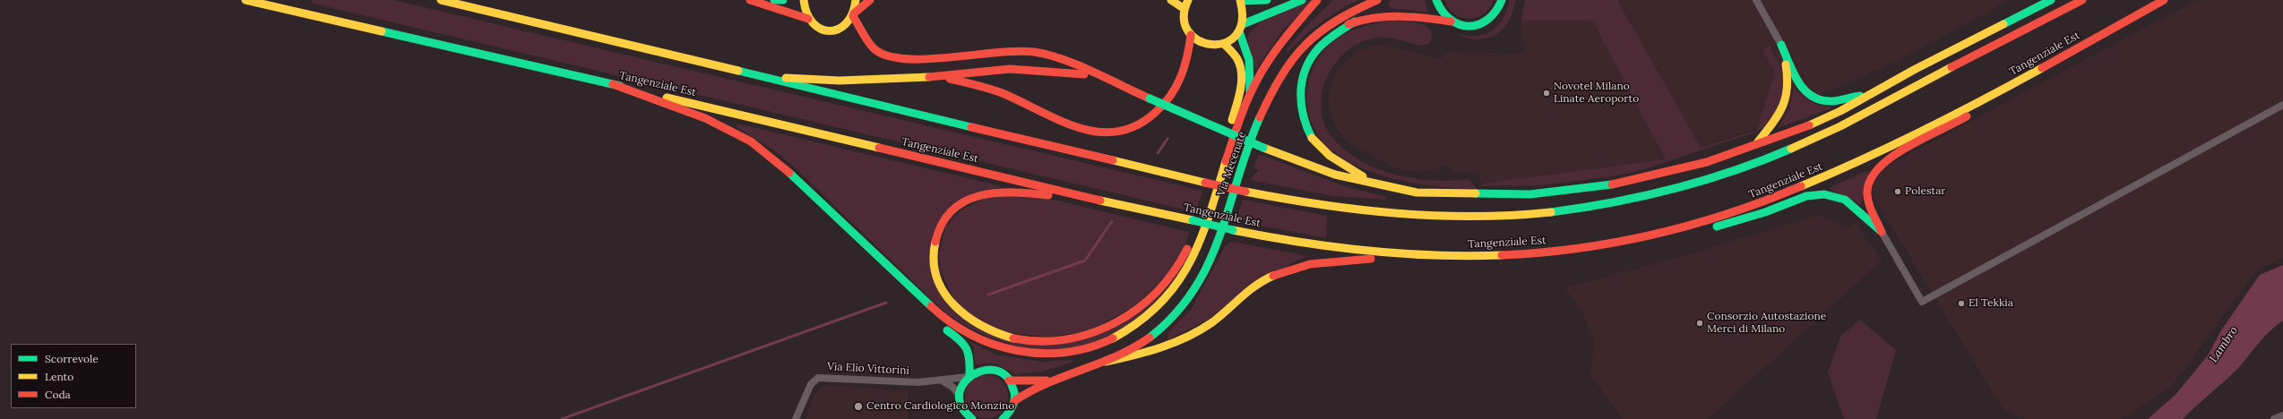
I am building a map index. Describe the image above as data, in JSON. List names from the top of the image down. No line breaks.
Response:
{"streets":{"main road":["Tangenziale Est","Via Mecenate"],"street":["Via Elio Vittorini"]},"water":["Lambro"],"places":["Novotel Milano Linate Aeroporto","Polestar","El Tekkia","Consorzio Autostazione Merci di Milano","Centro Cardiologico Monzino"],"legend":["Scorrevole","Lento","Coda"]}
